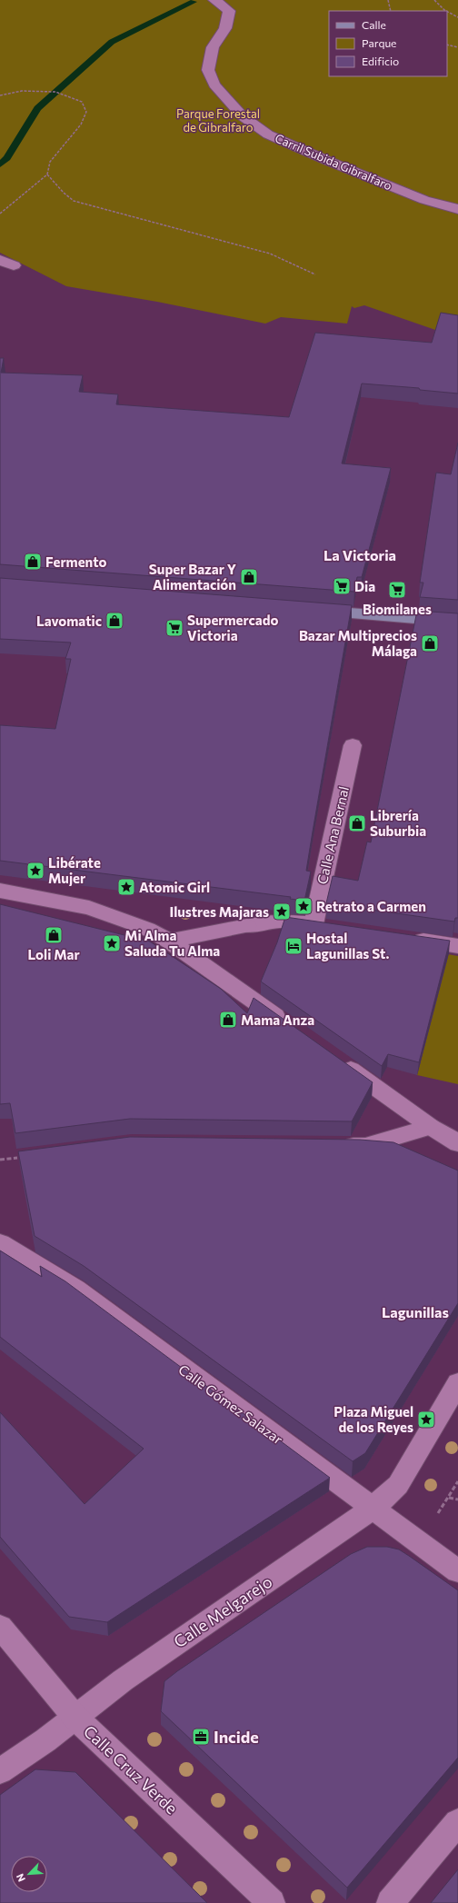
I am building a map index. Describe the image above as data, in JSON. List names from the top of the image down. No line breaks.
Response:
{"streets":{"street":["Carril Subida Gibralfaro","Calle Ana Bernal","Calle Gómez Salazar","Calle Melgarejo","Calle Cruz Verde"]},"crossings":[["Calle Gómez Salazar","Calle Melgarejo"],["Calle Melgarejo","Calle Cruz Verde"]],"districts":["La Victoria","Lagunillas"],"parks":["Parque Forestal de Gibralfaro"],"places":{"shop":["Fermento","Super Bazar Y Alimentación","Lavomatic","Bazar Multiprecios Málaga","Librería Suburbia","Loli Mar","Mama Anza"],"supermarket":["Dia","Biomilanes","Supermercado Victoria"],"place":["Libérate Mujer","Atomic Girl","Retrato a Carmen","Ilustres Majaras","Mi Alma Saluda Tu Alma","Plaza Miguel de los Reyes"],"hotel":["Hostal Lagunillas St."],"office":["Incide"]},"legend":["Calle","Parque","Edificio"],"north":"bottom left"}
